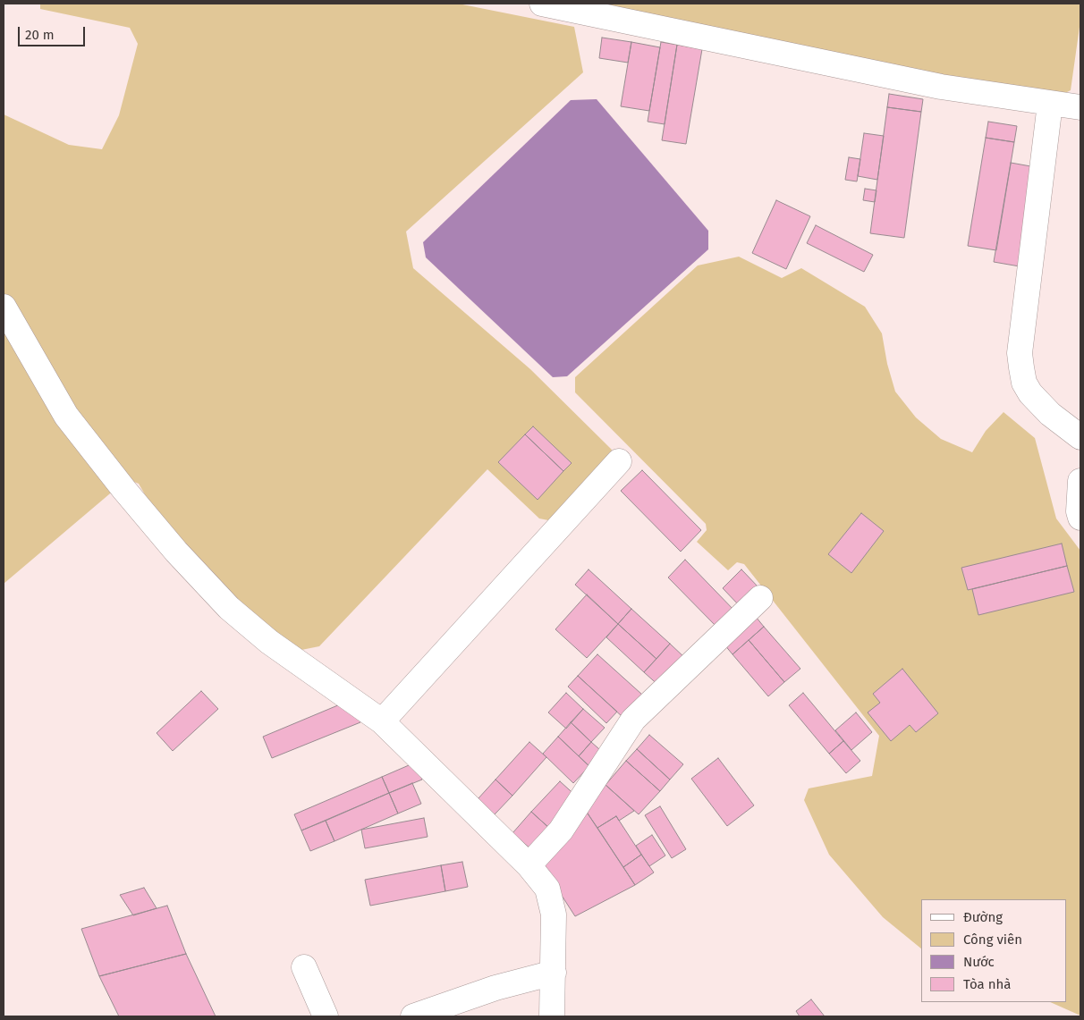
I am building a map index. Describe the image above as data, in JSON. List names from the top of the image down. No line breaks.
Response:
{"legend":["Đường","Công viên","Nước","Tòa nhà"],"scale_bar":"20 m"}
